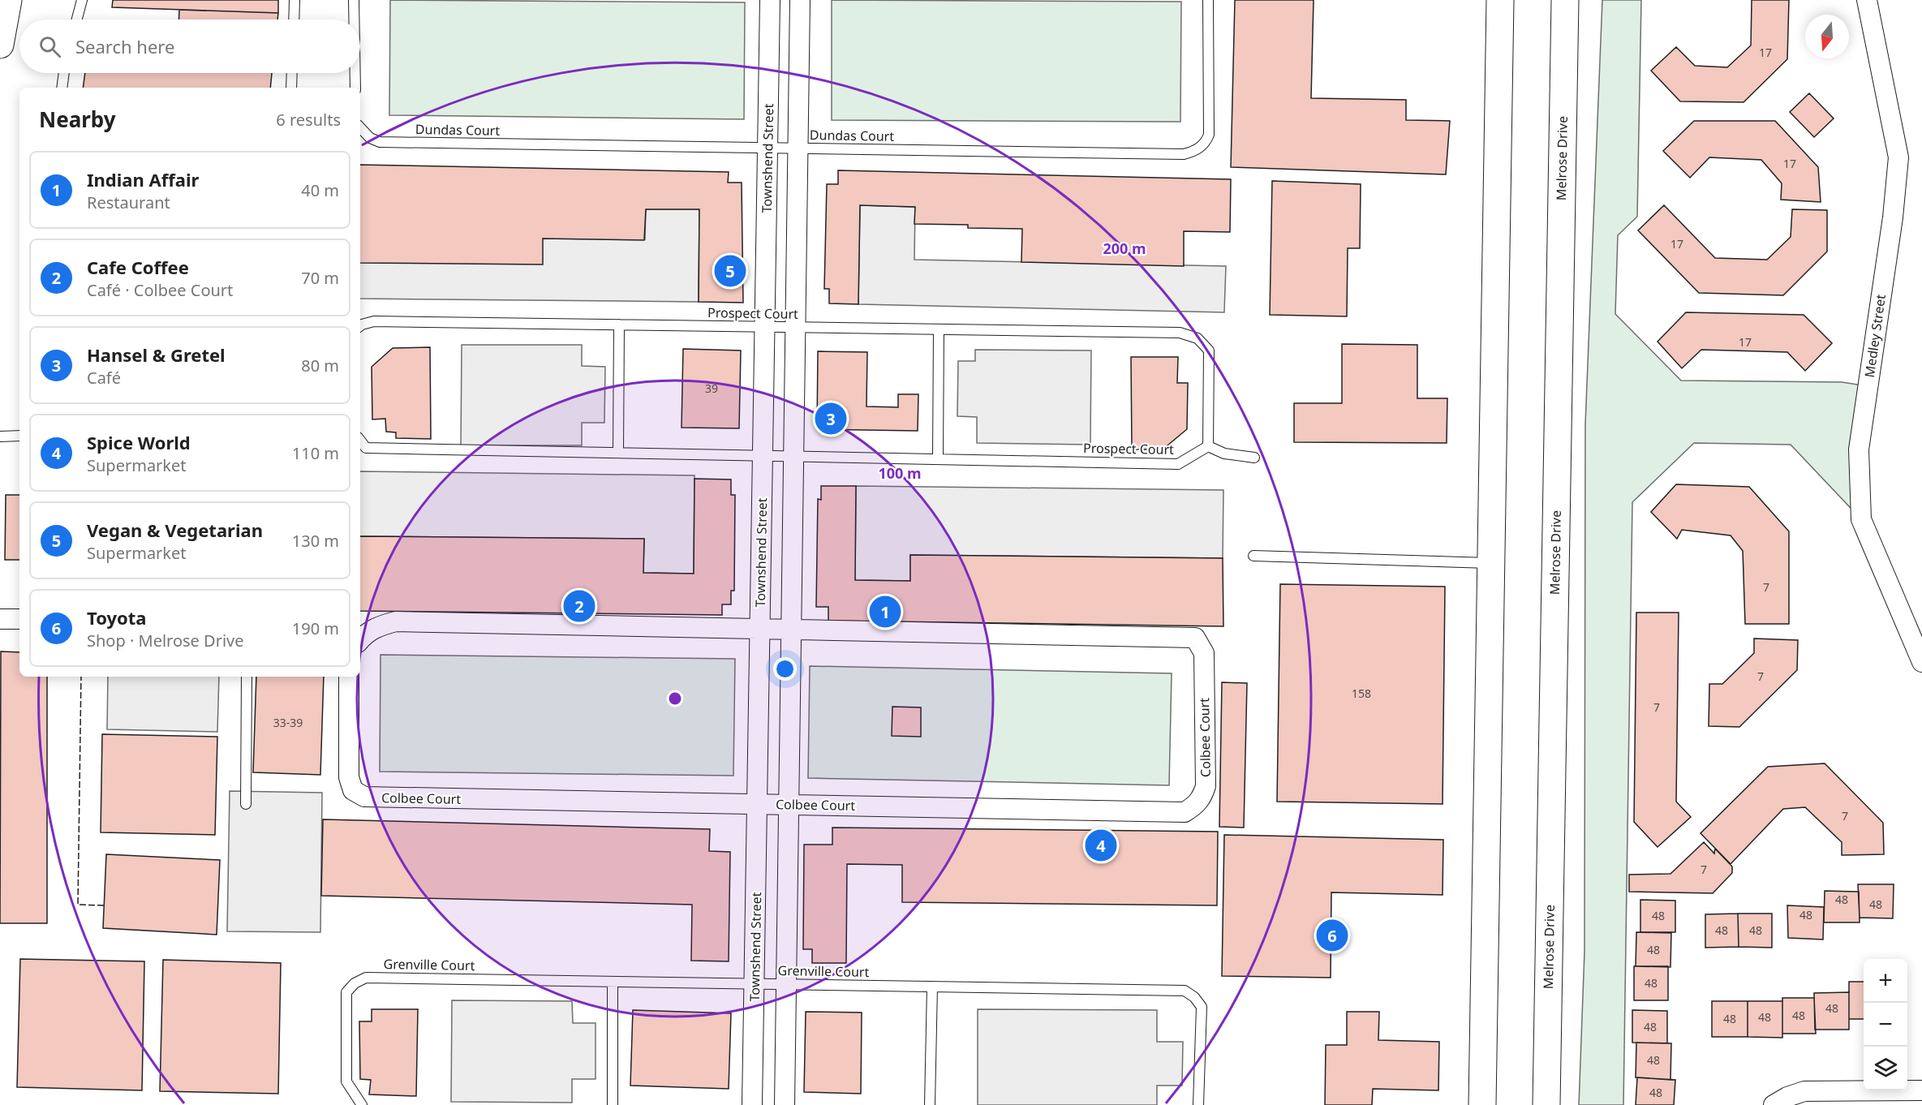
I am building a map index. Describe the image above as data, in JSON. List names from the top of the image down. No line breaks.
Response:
{"streets":{"main road":["Melrose Drive"],"street":["Townshend Street","Medley Street","Colbee Court"],"lane":["Dundas Court","Prospect Court","Grenville Court"]},"crossings":[["Dundas Court","Townshend Street"],["Townshend Street","Prospect Court"],["Townshend Street","Colbee Court"],["Townshend Street","Grenville Court"]],"house_numbers":["17","17","17","17","39","7","7","158","7","33-39","7","7","48","48","48","48","48","48","48","48","48","48","48","48","48","48","48"],"north":"bottom","page":{"search":"Search here","heading":["Nearby","6 results"],"list":[{"mark":"1","name":"Indian Affair","note":"Restaurant","value":"40 m"},{"mark":"2","name":"Cafe Coffee","note":"Café · Colbee Court","value":"70 m"},{"mark":"3","name":"Hansel & Gretel","note":"Café","value":"80 m"},{"mark":"4","name":"Spice World","note":"Supermarket","value":"110 m"},{"mark":"5","name":"Vegan & Vegetarian","note":"Supermarket","value":"130 m"},{"mark":"6","name":"Toyota","note":"Shop · Melrose Drive","value":"190 m"}],"pins":["5","3","2","1","4","6"],"map_buttons":["+","−"]},"rings":["200 m","100 m"]}
